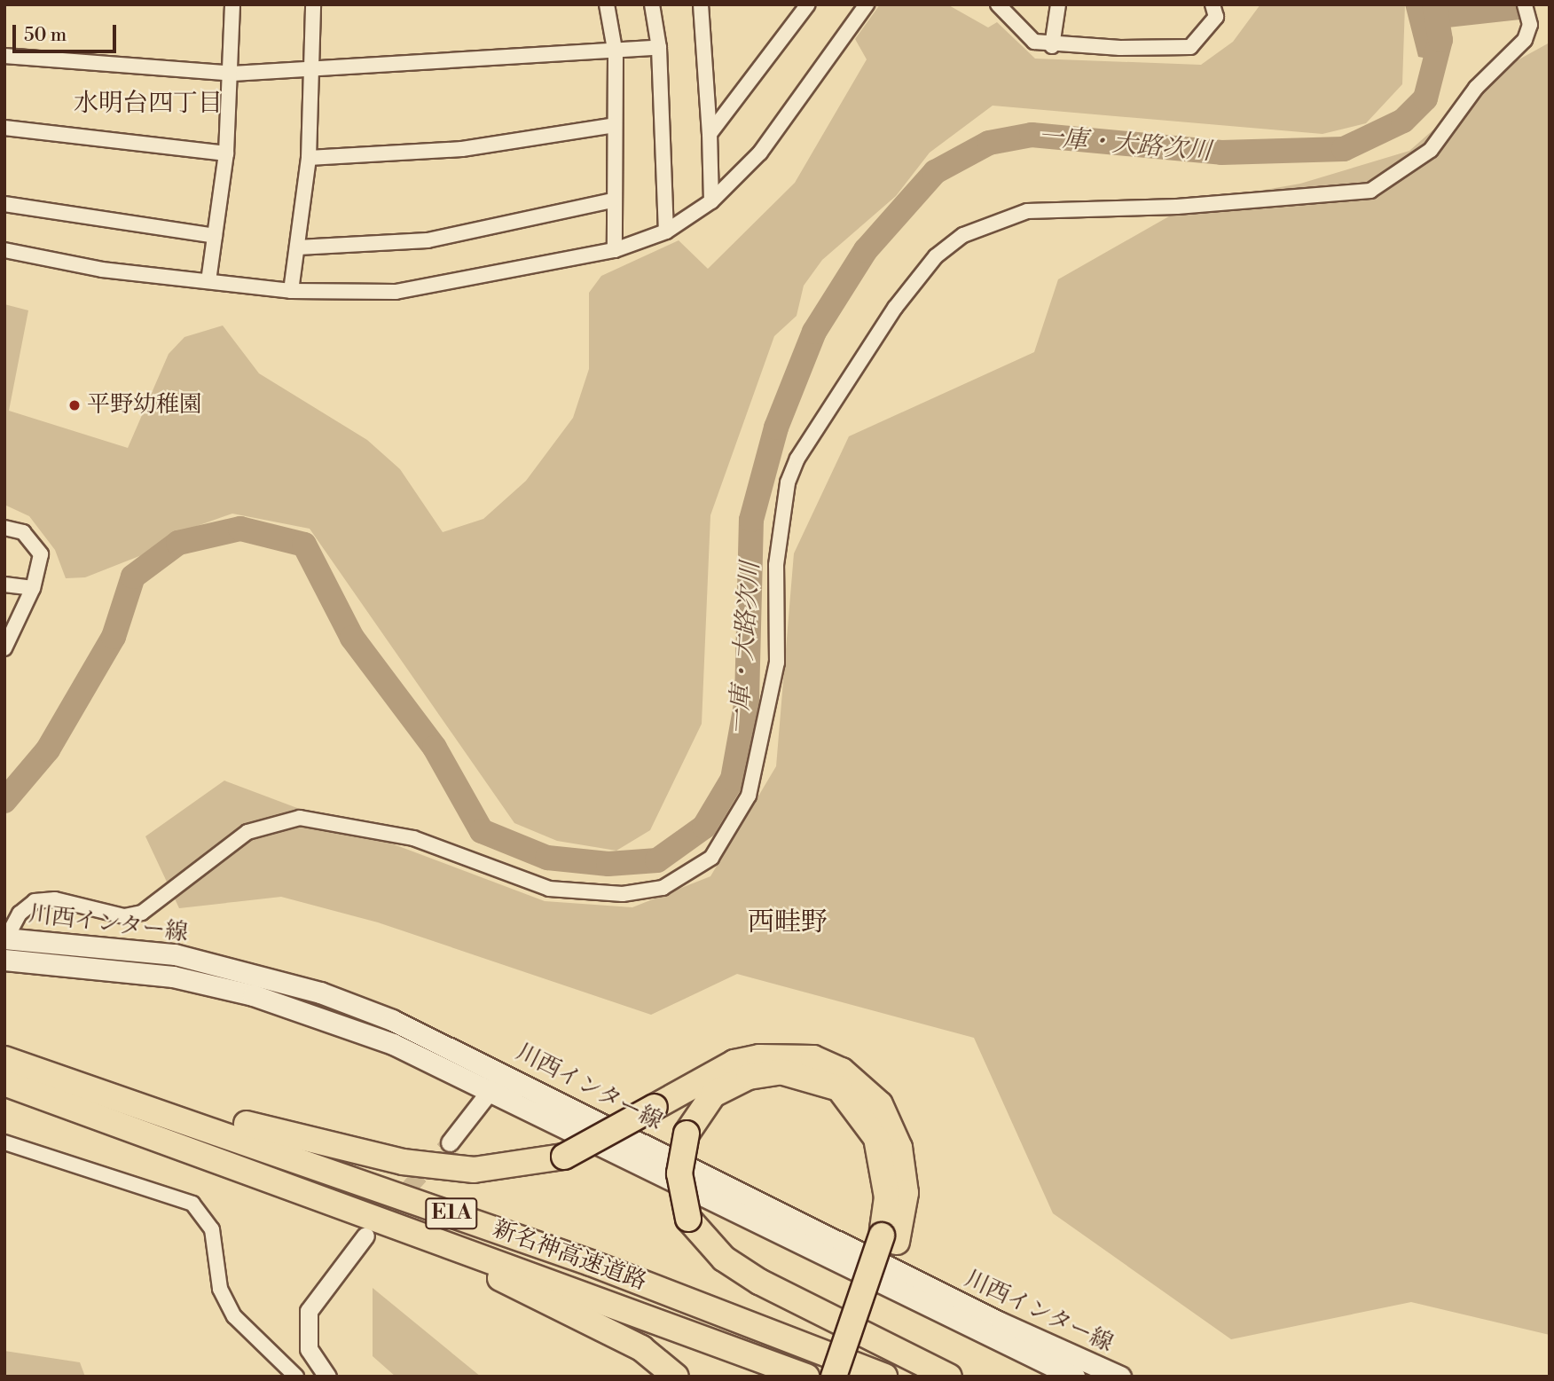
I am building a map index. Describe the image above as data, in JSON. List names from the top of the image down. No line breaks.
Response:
{"streets":{"highway":["E1A","新名神高速道路"],"main road":["川西インター線"]},"districts":["水明台四丁目","西畦野"],"water":["一庫・大路次川"],"places":["平野幼稚園"],"scale_bar":"50 m"}
